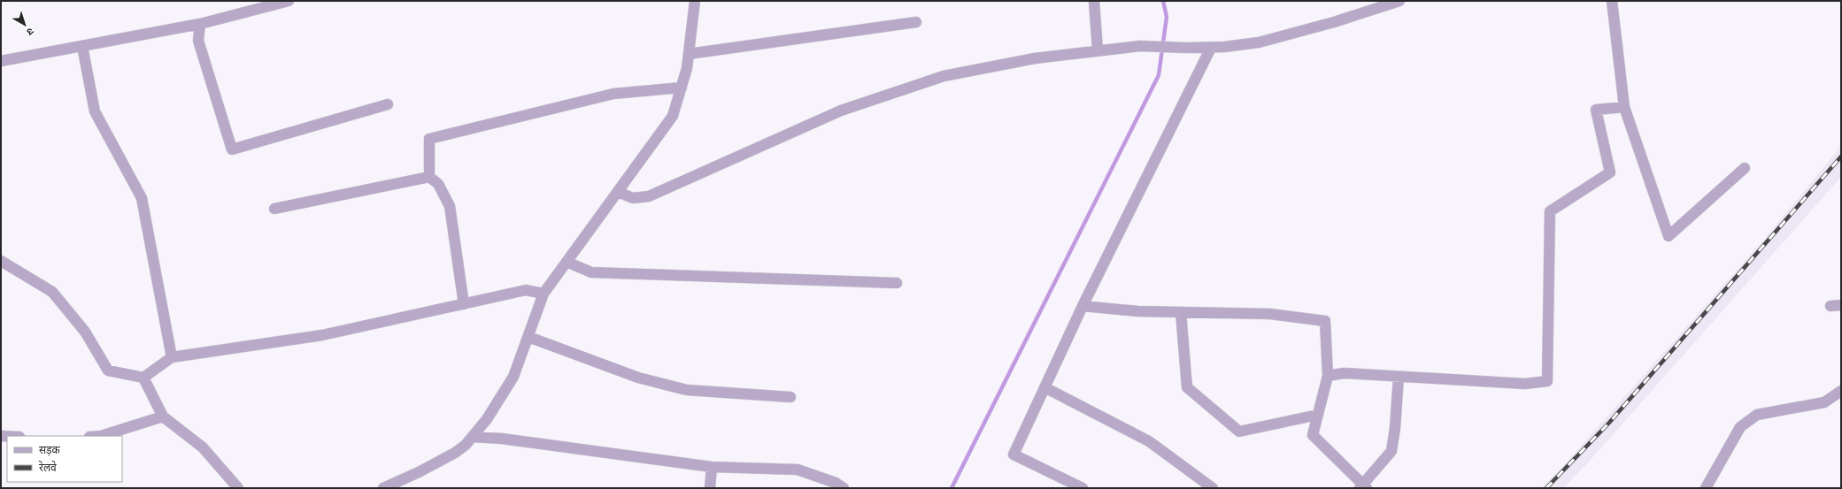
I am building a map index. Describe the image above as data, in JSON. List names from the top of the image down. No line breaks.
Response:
{"legend":["सड़क","रेलवे"],"north":"bottom right"}
